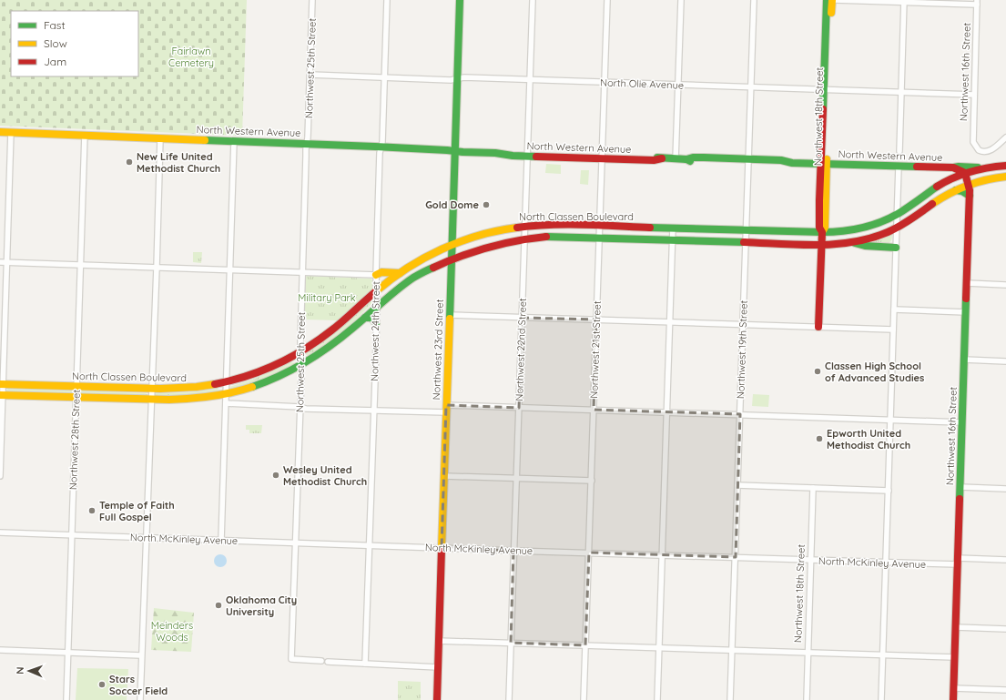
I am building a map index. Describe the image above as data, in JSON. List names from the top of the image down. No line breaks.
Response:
{"streets":{"main road":["Northwest 16th Street","Northwest 18th Street","North Western Avenue","North Classen Boulevard","Northwest 23rd Street"],"street":["Northwest 25th Street","North Olie Avenue","Northwest 24th Street","Northwest 22nd Street","Northwest 21st Street","Northwest 19th Street","Northwest 28th Street","North McKinley Avenue"]},"crossings":[["Northwest 25th Street","North Olie Avenue"],["Northwest 25th Street","North Western Avenue"],["Northwest 25th Street","North Classen Boulevard"],["Northwest 25th Street","North McKinley Avenue"],["Northwest 16th Street","North Olie Avenue"],["Northwest 16th Street","North Western Avenue"],["Northwest 16th Street","North Classen Boulevard"],["Northwest 16th Street","North McKinley Avenue"],["North Olie Avenue","Northwest 18th Street"],["North Olie Avenue","Northwest 24th Street"],["North Olie Avenue","Northwest 23rd Street"],["North Olie Avenue","Northwest 22nd Street"],["North Olie Avenue","Northwest 21st Street"],["North Olie Avenue","Northwest 19th Street"],["Northwest 18th Street","North Western Avenue"],["Northwest 18th Street","North Classen Boulevard"],["Northwest 18th Street","North McKinley Avenue"],["North Western Avenue","North Classen Boulevard"],["North Western Avenue","Northwest 24th Street"],["North Western Avenue","Northwest 23rd Street"],["North Western Avenue","Northwest 22nd Street"],["North Western Avenue","Northwest 21st Street"],["North Western Avenue","Northwest 19th Street"],["North Western Avenue","Northwest 28th Street"],["North Classen Boulevard","Northwest 24th Street"],["North Classen Boulevard","Northwest 23rd Street"],["North Classen Boulevard","Northwest 22nd Street"],["North Classen Boulevard","Northwest 21st Street"],["North Classen Boulevard","Northwest 19th Street"],["North Classen Boulevard","Northwest 28th Street"],["Northwest 24th Street","North McKinley Avenue"],["Northwest 23rd Street","North McKinley Avenue"],["Northwest 22nd Street","North McKinley Avenue"],["Northwest 21st Street","North McKinley Avenue"],["Northwest 19th Street","North McKinley Avenue"],["Northwest 28th Street","North McKinley Avenue"]],"parks":["Fairlawn Cemetery","Military Park","Meinders Woods"],"places":["New Life United Methodist Church","Gold Dome","Classen High School of Advanced Studies","Epworth United Methodist Church","Wesley United Methodist Church","Temple of Faith Full Gospel","Oklahoma City University","Stars Soccer Field"],"legend":["Fast","Slow","Jam"],"north":"left"}
